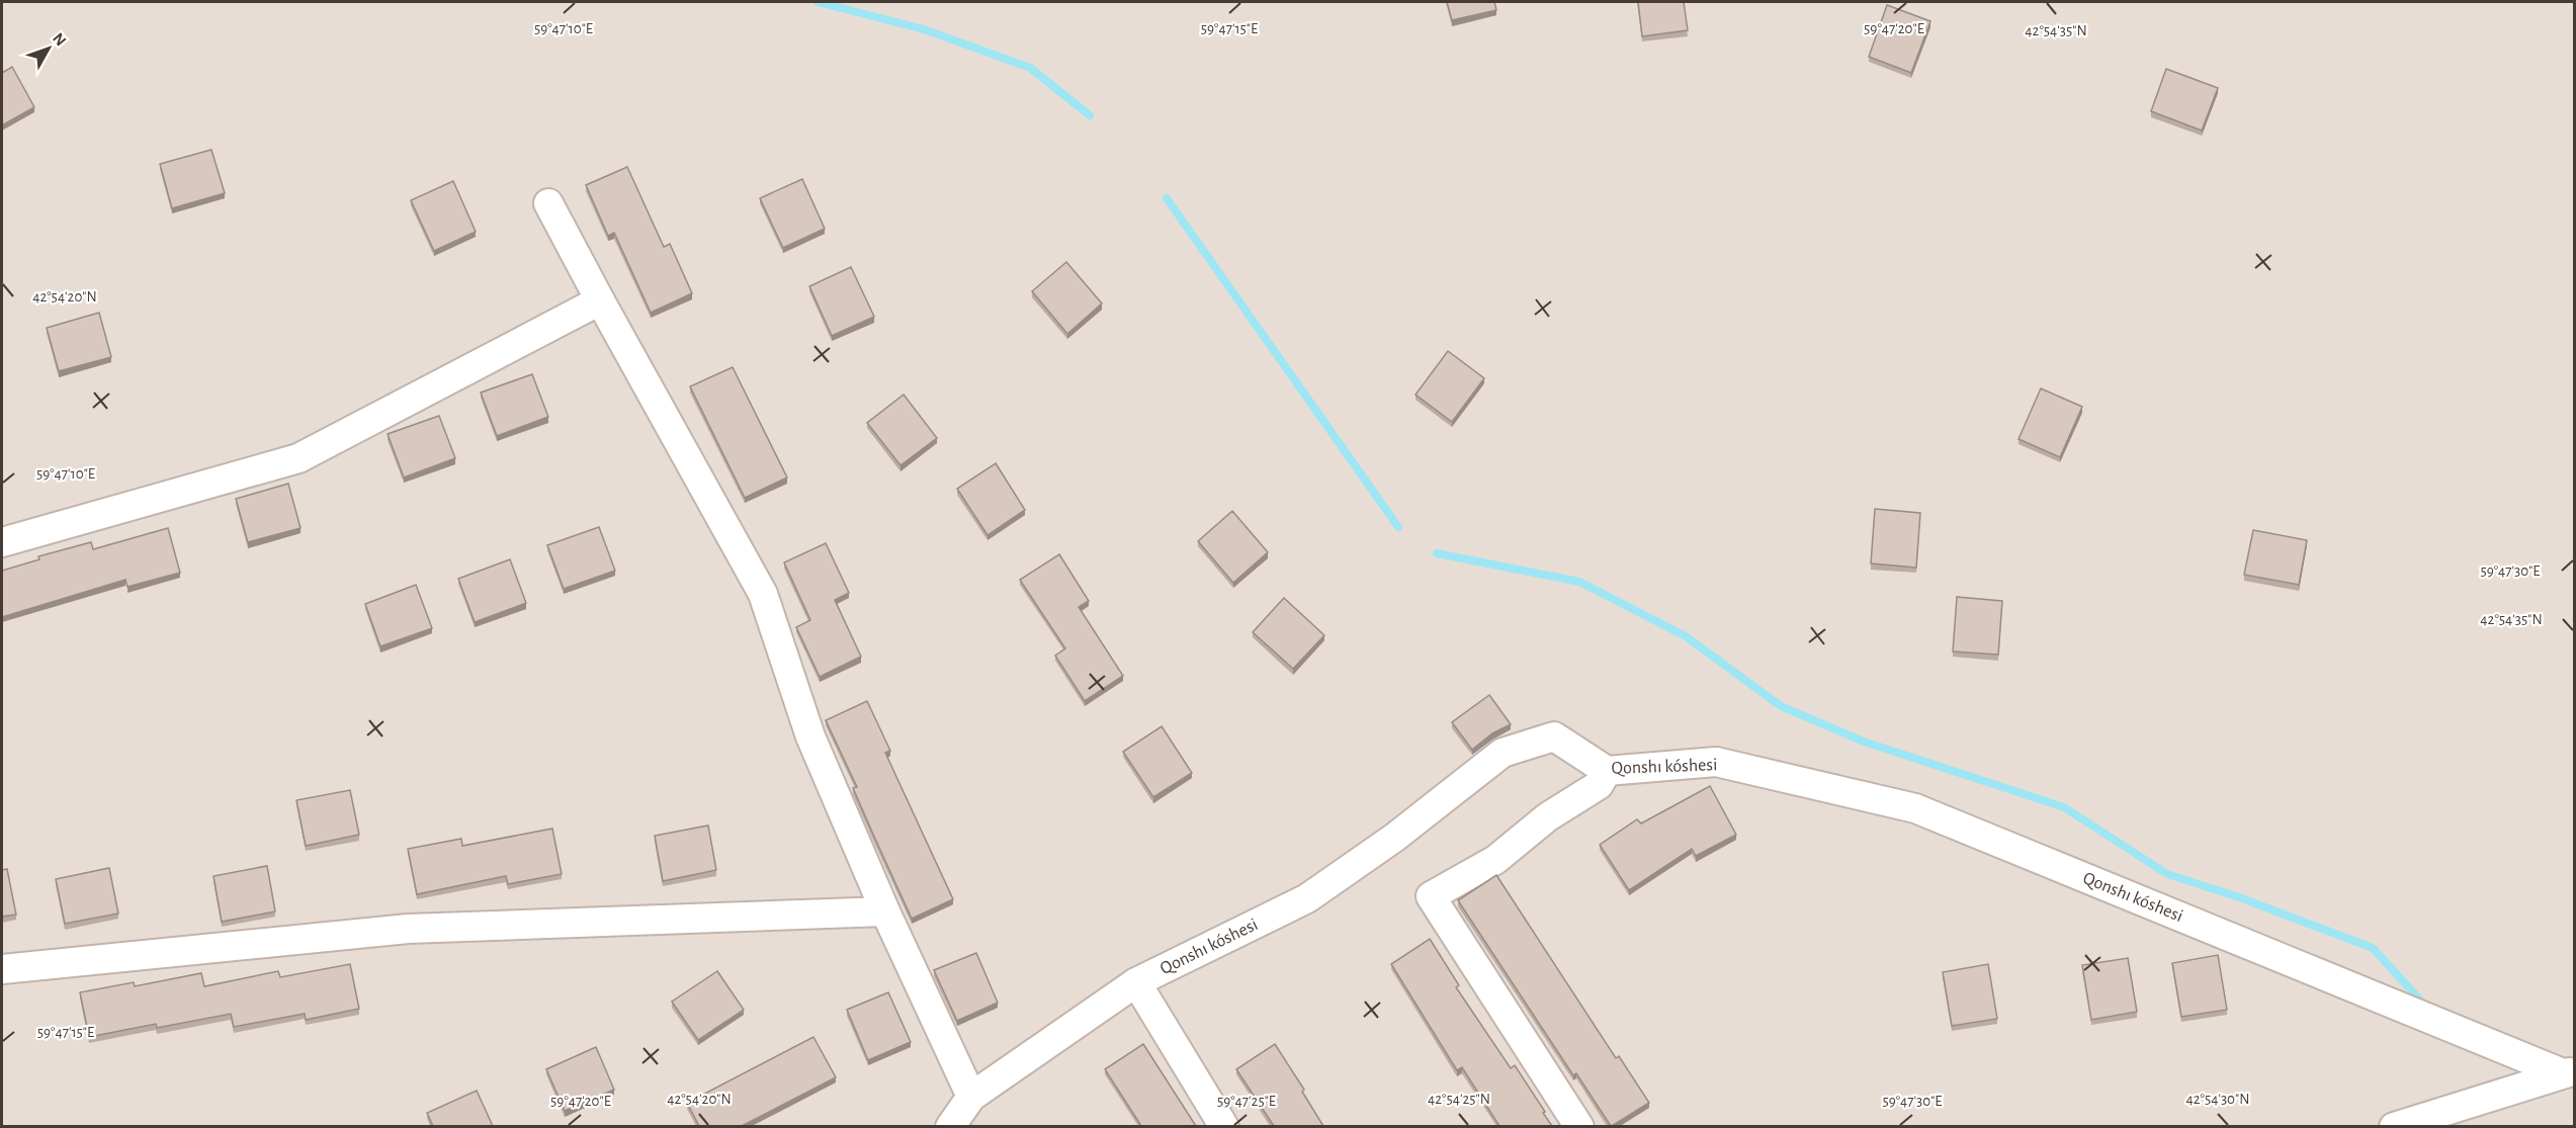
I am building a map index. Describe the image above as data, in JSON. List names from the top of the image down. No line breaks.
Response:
{"streets":{"street":["Qonshı kóshesi"]},"north":"top right","coordinates":["59°47'10\"E","59°47'20\"E","59°47'15\"E","42°54'35\"N","42°54'20\"N","59°47'30\"E","42°54'25\"N","42°54'30\"N","59°47'25\"E"]}
